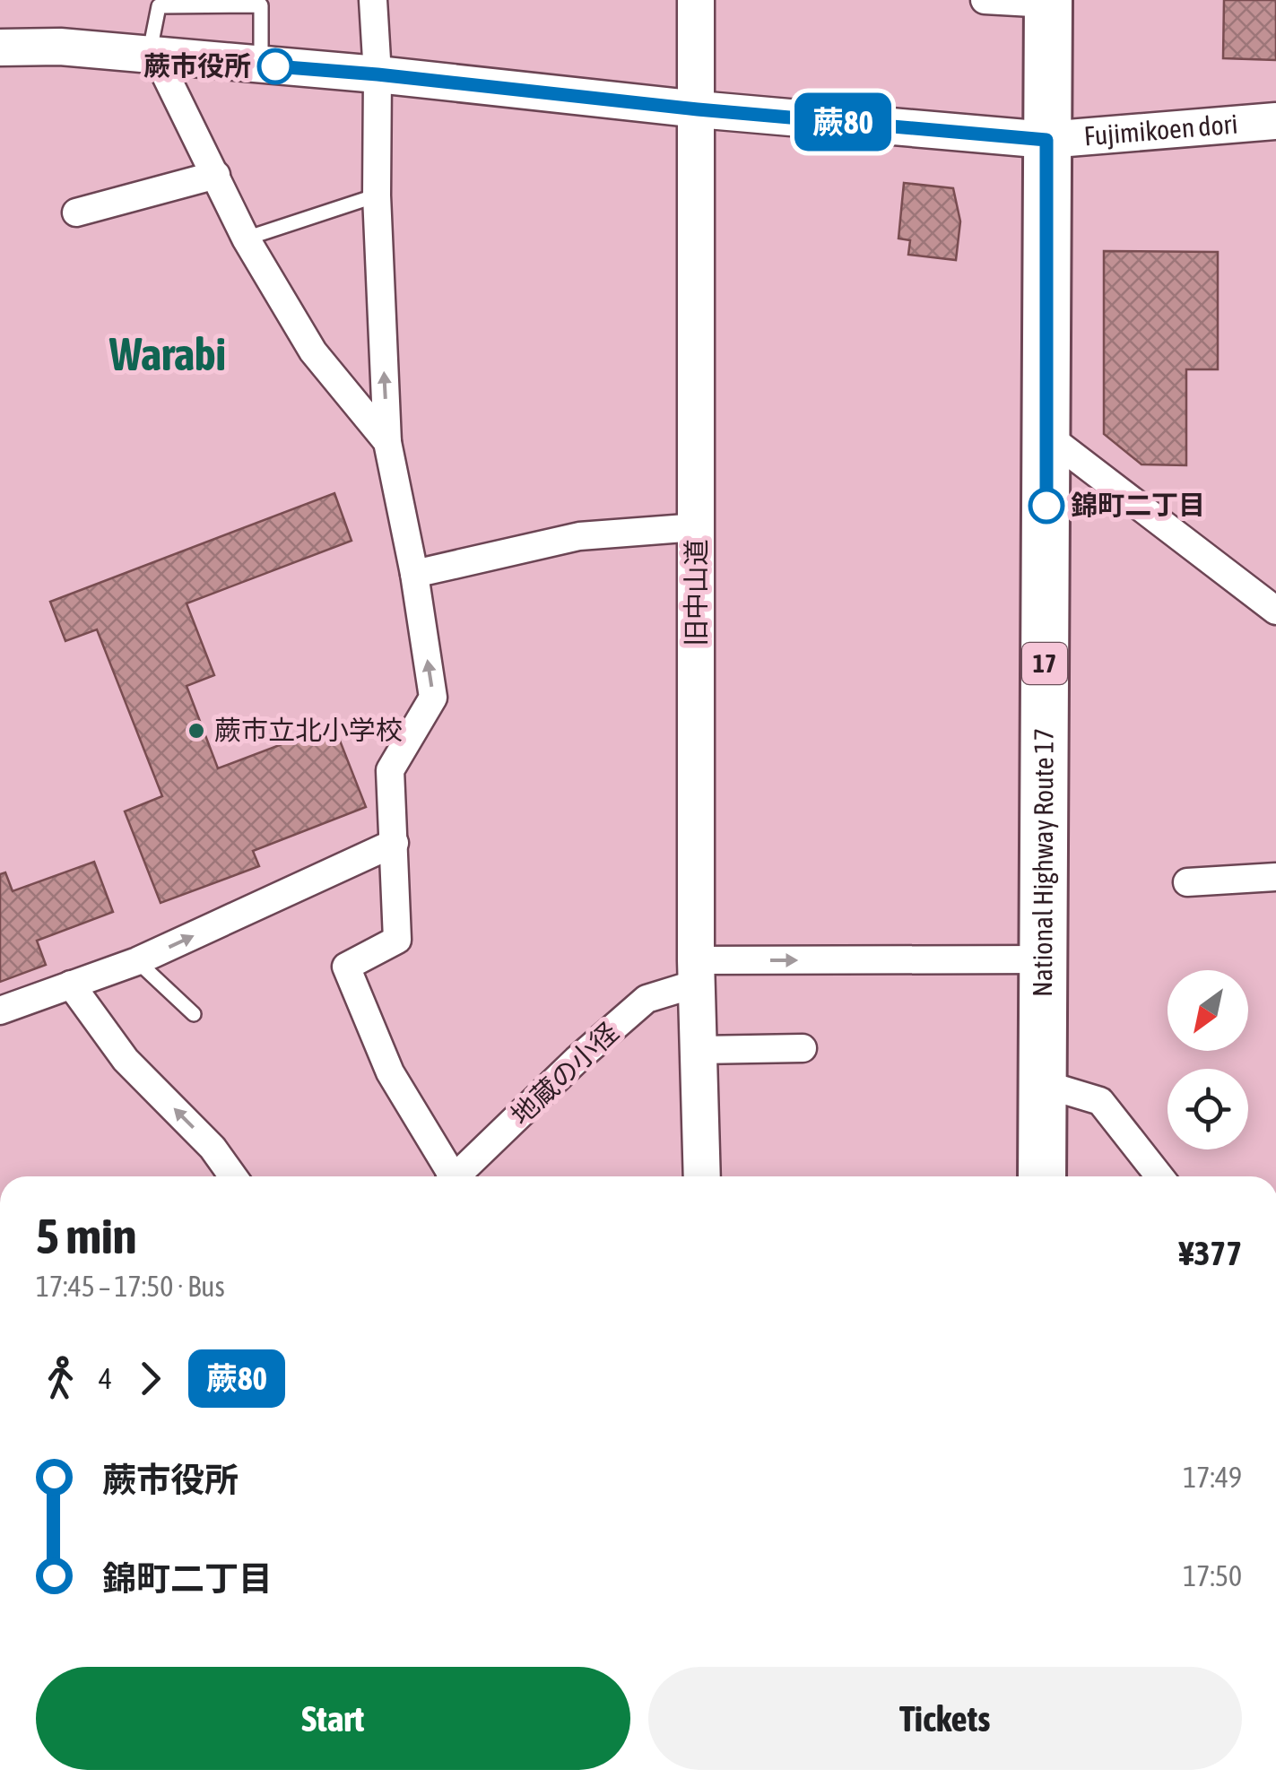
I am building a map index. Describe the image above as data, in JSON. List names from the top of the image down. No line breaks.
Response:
{"streets":{"highway":["17","National Highway Route 17"],"street":["Fujimikoen dori","旧中山道","地蔵の小径"]},"crossings":[["Fujimikoen dori","旧中山道"],["Fujimikoen dori","National Highway Route 17"],["旧中山道","地蔵の小径"],["National Highway Route 17","地蔵の小径"]],"one_way":["地蔵の小径"],"districts":["Warabi"],"places":["蕨市役所","錦町二丁目","蕨市立北小学校"],"lines":["bus line 蕨80"],"north":"bottom left","page":{"on_map":"蕨80","heading":["5 min","17:45 – 17:50 · Bus","¥377"],"legs":["4","蕨80"],"list":[{"name":"蕨市役所","value":"17:49"},{"name":"錦町二丁目","value":"17:50"}],"buttons":["Start","Tickets"]}}
